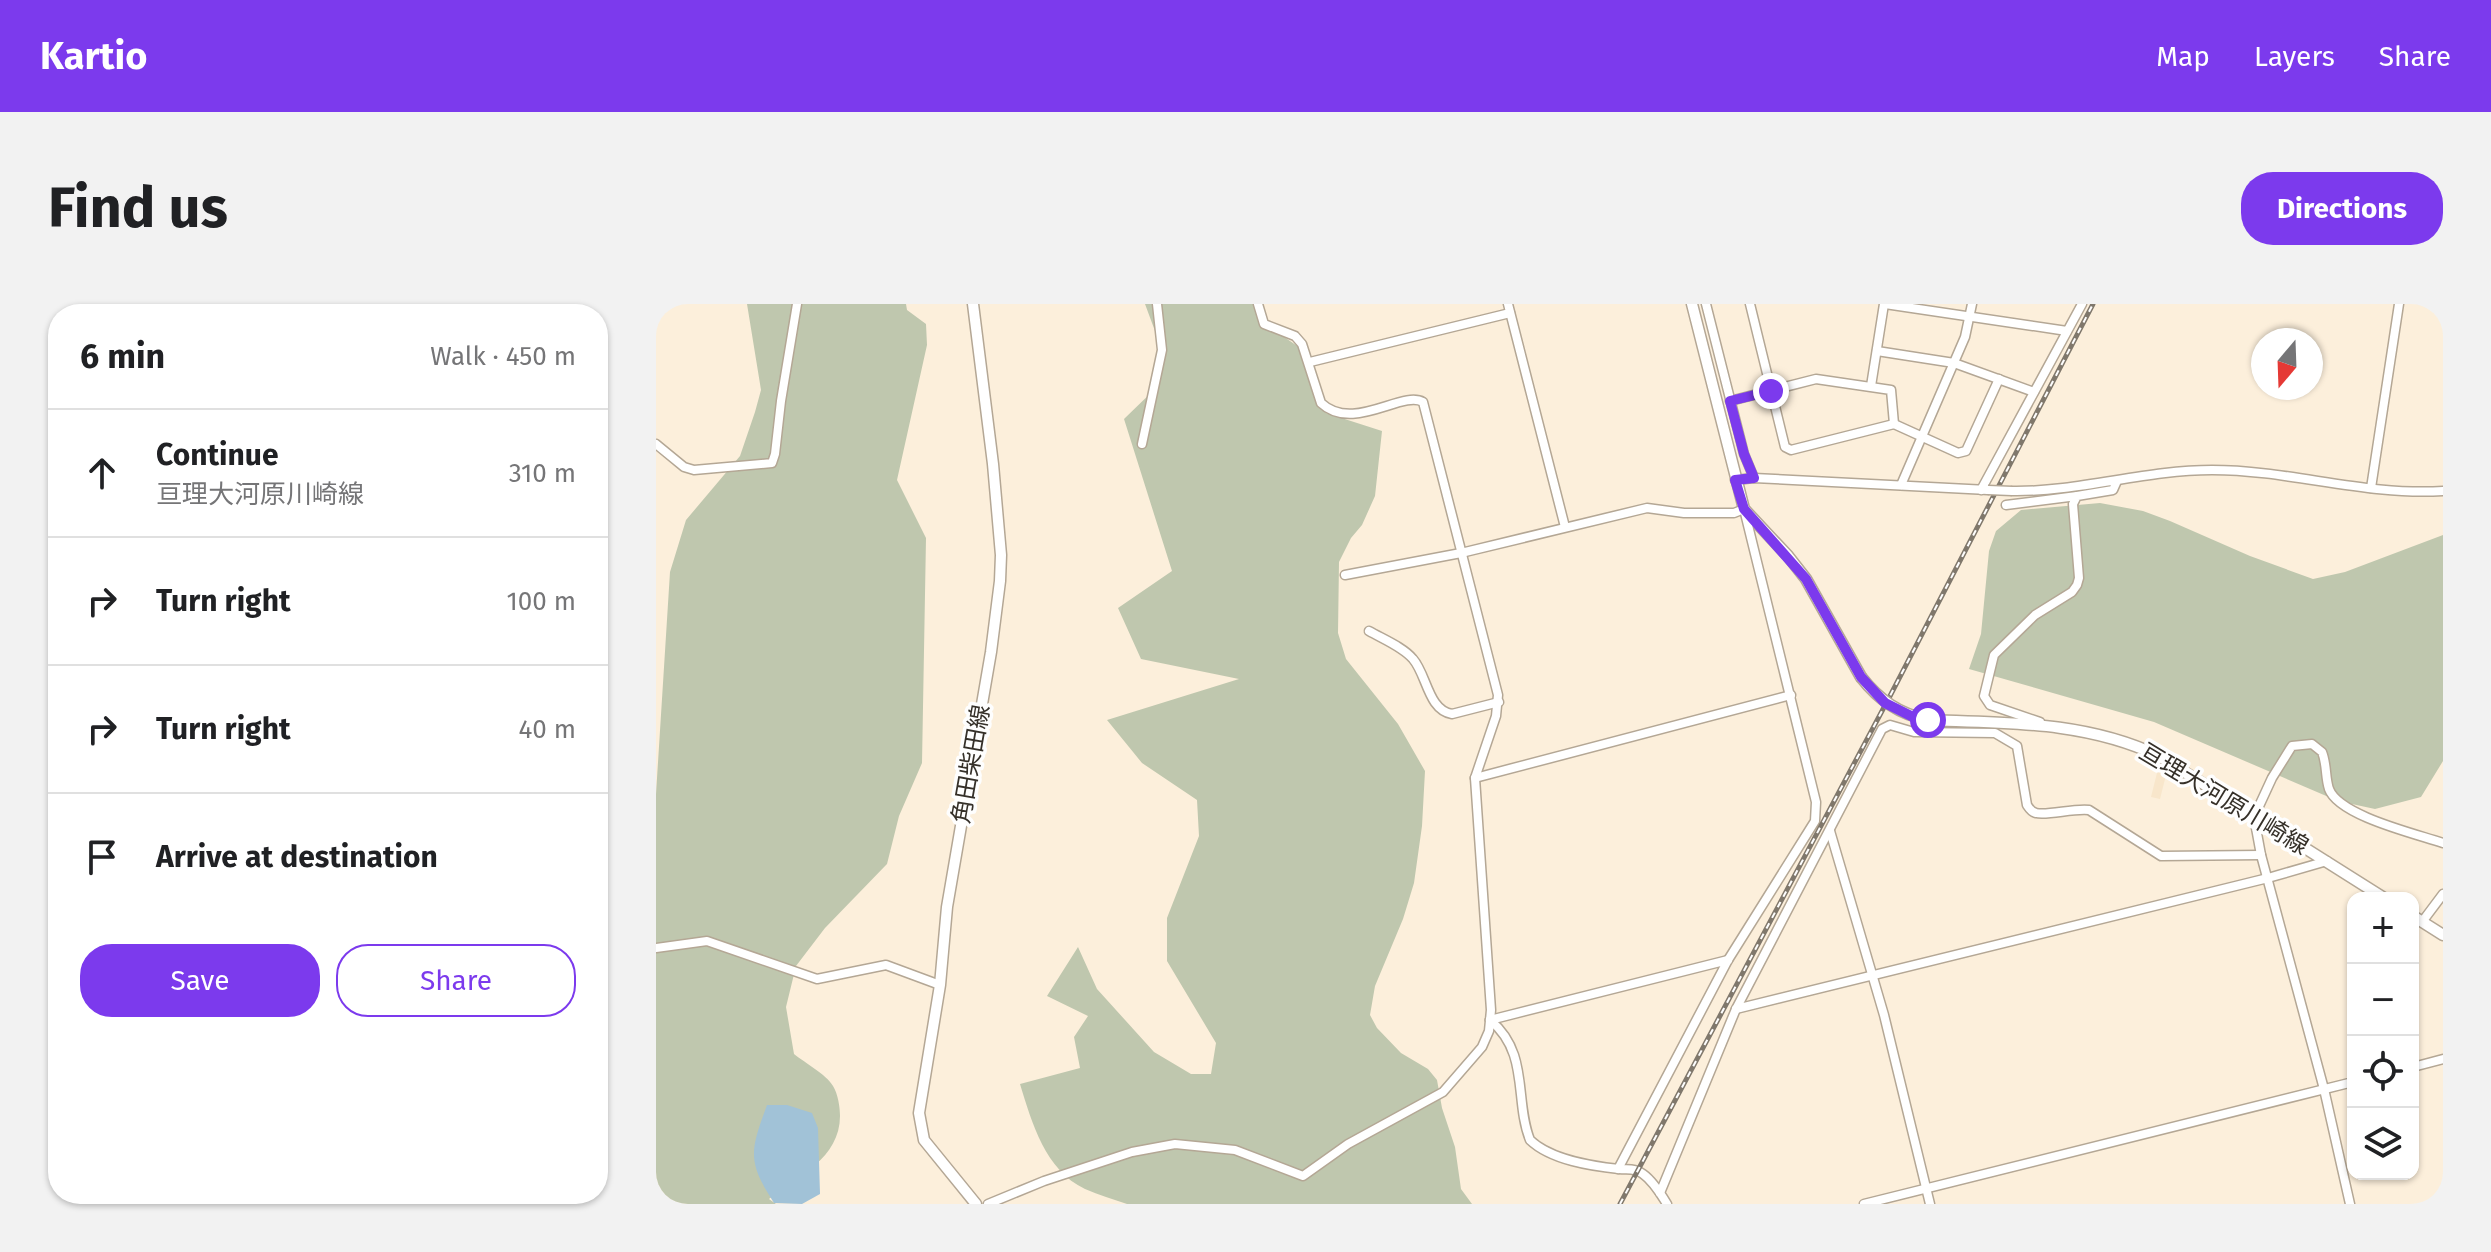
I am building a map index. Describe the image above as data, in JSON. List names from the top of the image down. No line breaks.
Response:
{"streets":{"main road":["角田柴田線","亘理大河原川崎線"]},"north":"bottom","page":{"header":"Kartio","nav":["Map","Layers","Share"],"buttons":["Directions",["Save","Share"]],"title":"Find us","heading":["6 min","Walk · 450 m"],"list":[["Continue","亘理大河原川崎線","310 m"],["Turn right","100 m"],["Turn right","40 m"],"Arrive at destination"],"map_buttons":["+","−"]}}
